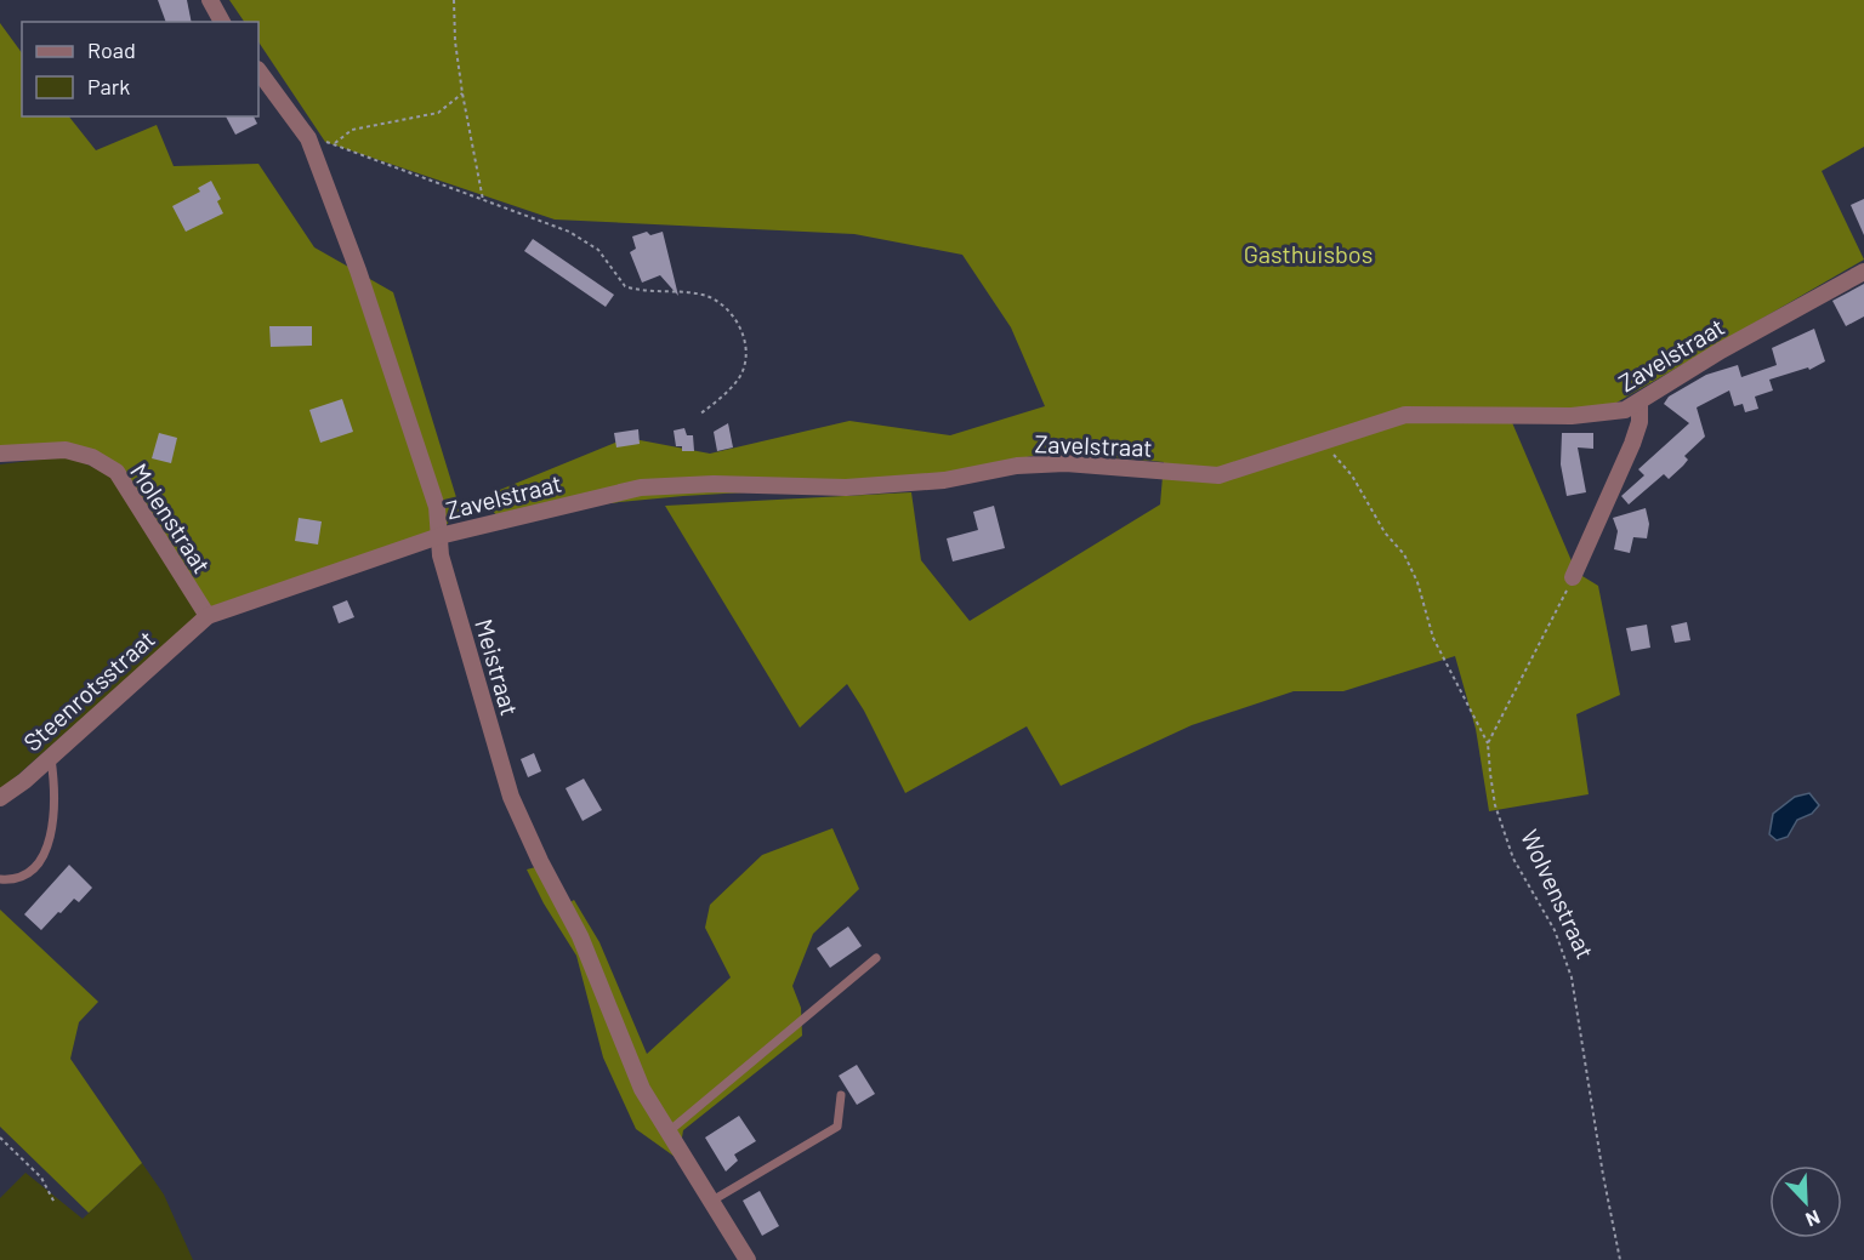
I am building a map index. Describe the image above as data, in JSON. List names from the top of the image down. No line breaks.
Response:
{"streets":{"street":["Zavelstraat","Molenstraat","Meistraat","Steenrotsstraat"],"path":["Wolvenstraat"]},"crossings":[["Zavelstraat","Molenstraat"],["Zavelstraat","Meistraat"],["Zavelstraat","Steenrotsstraat"],["Molenstraat","Steenrotsstraat"]],"parks":["Gasthuisbos"],"legend":["Road","Park"],"north":"bottom right"}
